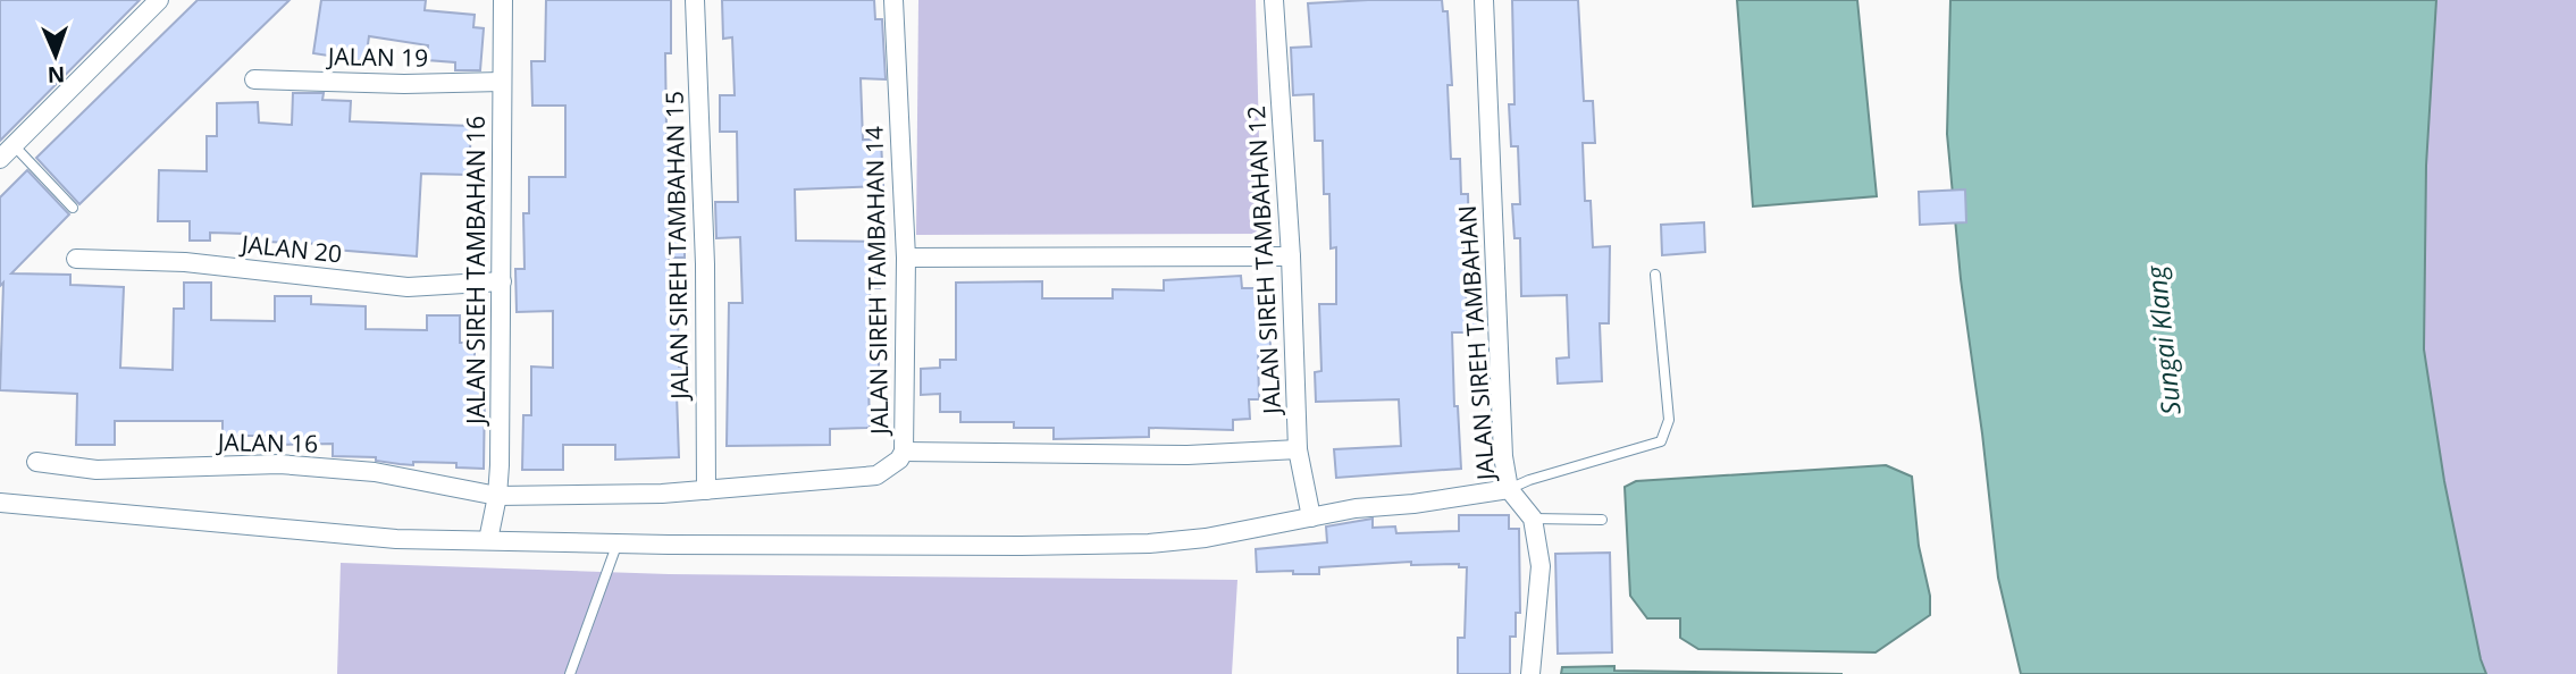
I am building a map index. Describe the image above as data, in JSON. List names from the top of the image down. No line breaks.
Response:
{"streets":{"street":["JALAN 19","JALAN SIREH TAMBAHAN 15","JALAN 20","JALAN SIREH TAMBAHAN 12","JALAN SIREH TAMBAHAN 16","JALAN SIREH TAMBAHAN 14","JALAN SIREH TAMBAHAN","JALAN 16"]},"crossings":[["JALAN 19","JALAN SIREH TAMBAHAN 16"],["JALAN SIREH TAMBAHAN 15","JALAN 16"],["JALAN 20","JALAN SIREH TAMBAHAN 16"],["JALAN SIREH TAMBAHAN 12","JALAN SIREH TAMBAHAN 14"],["JALAN SIREH TAMBAHAN 16","JALAN 16"],["JALAN SIREH TAMBAHAN 14","JALAN 16"]],"water":["Sungai Klang"],"north":"bottom"}
